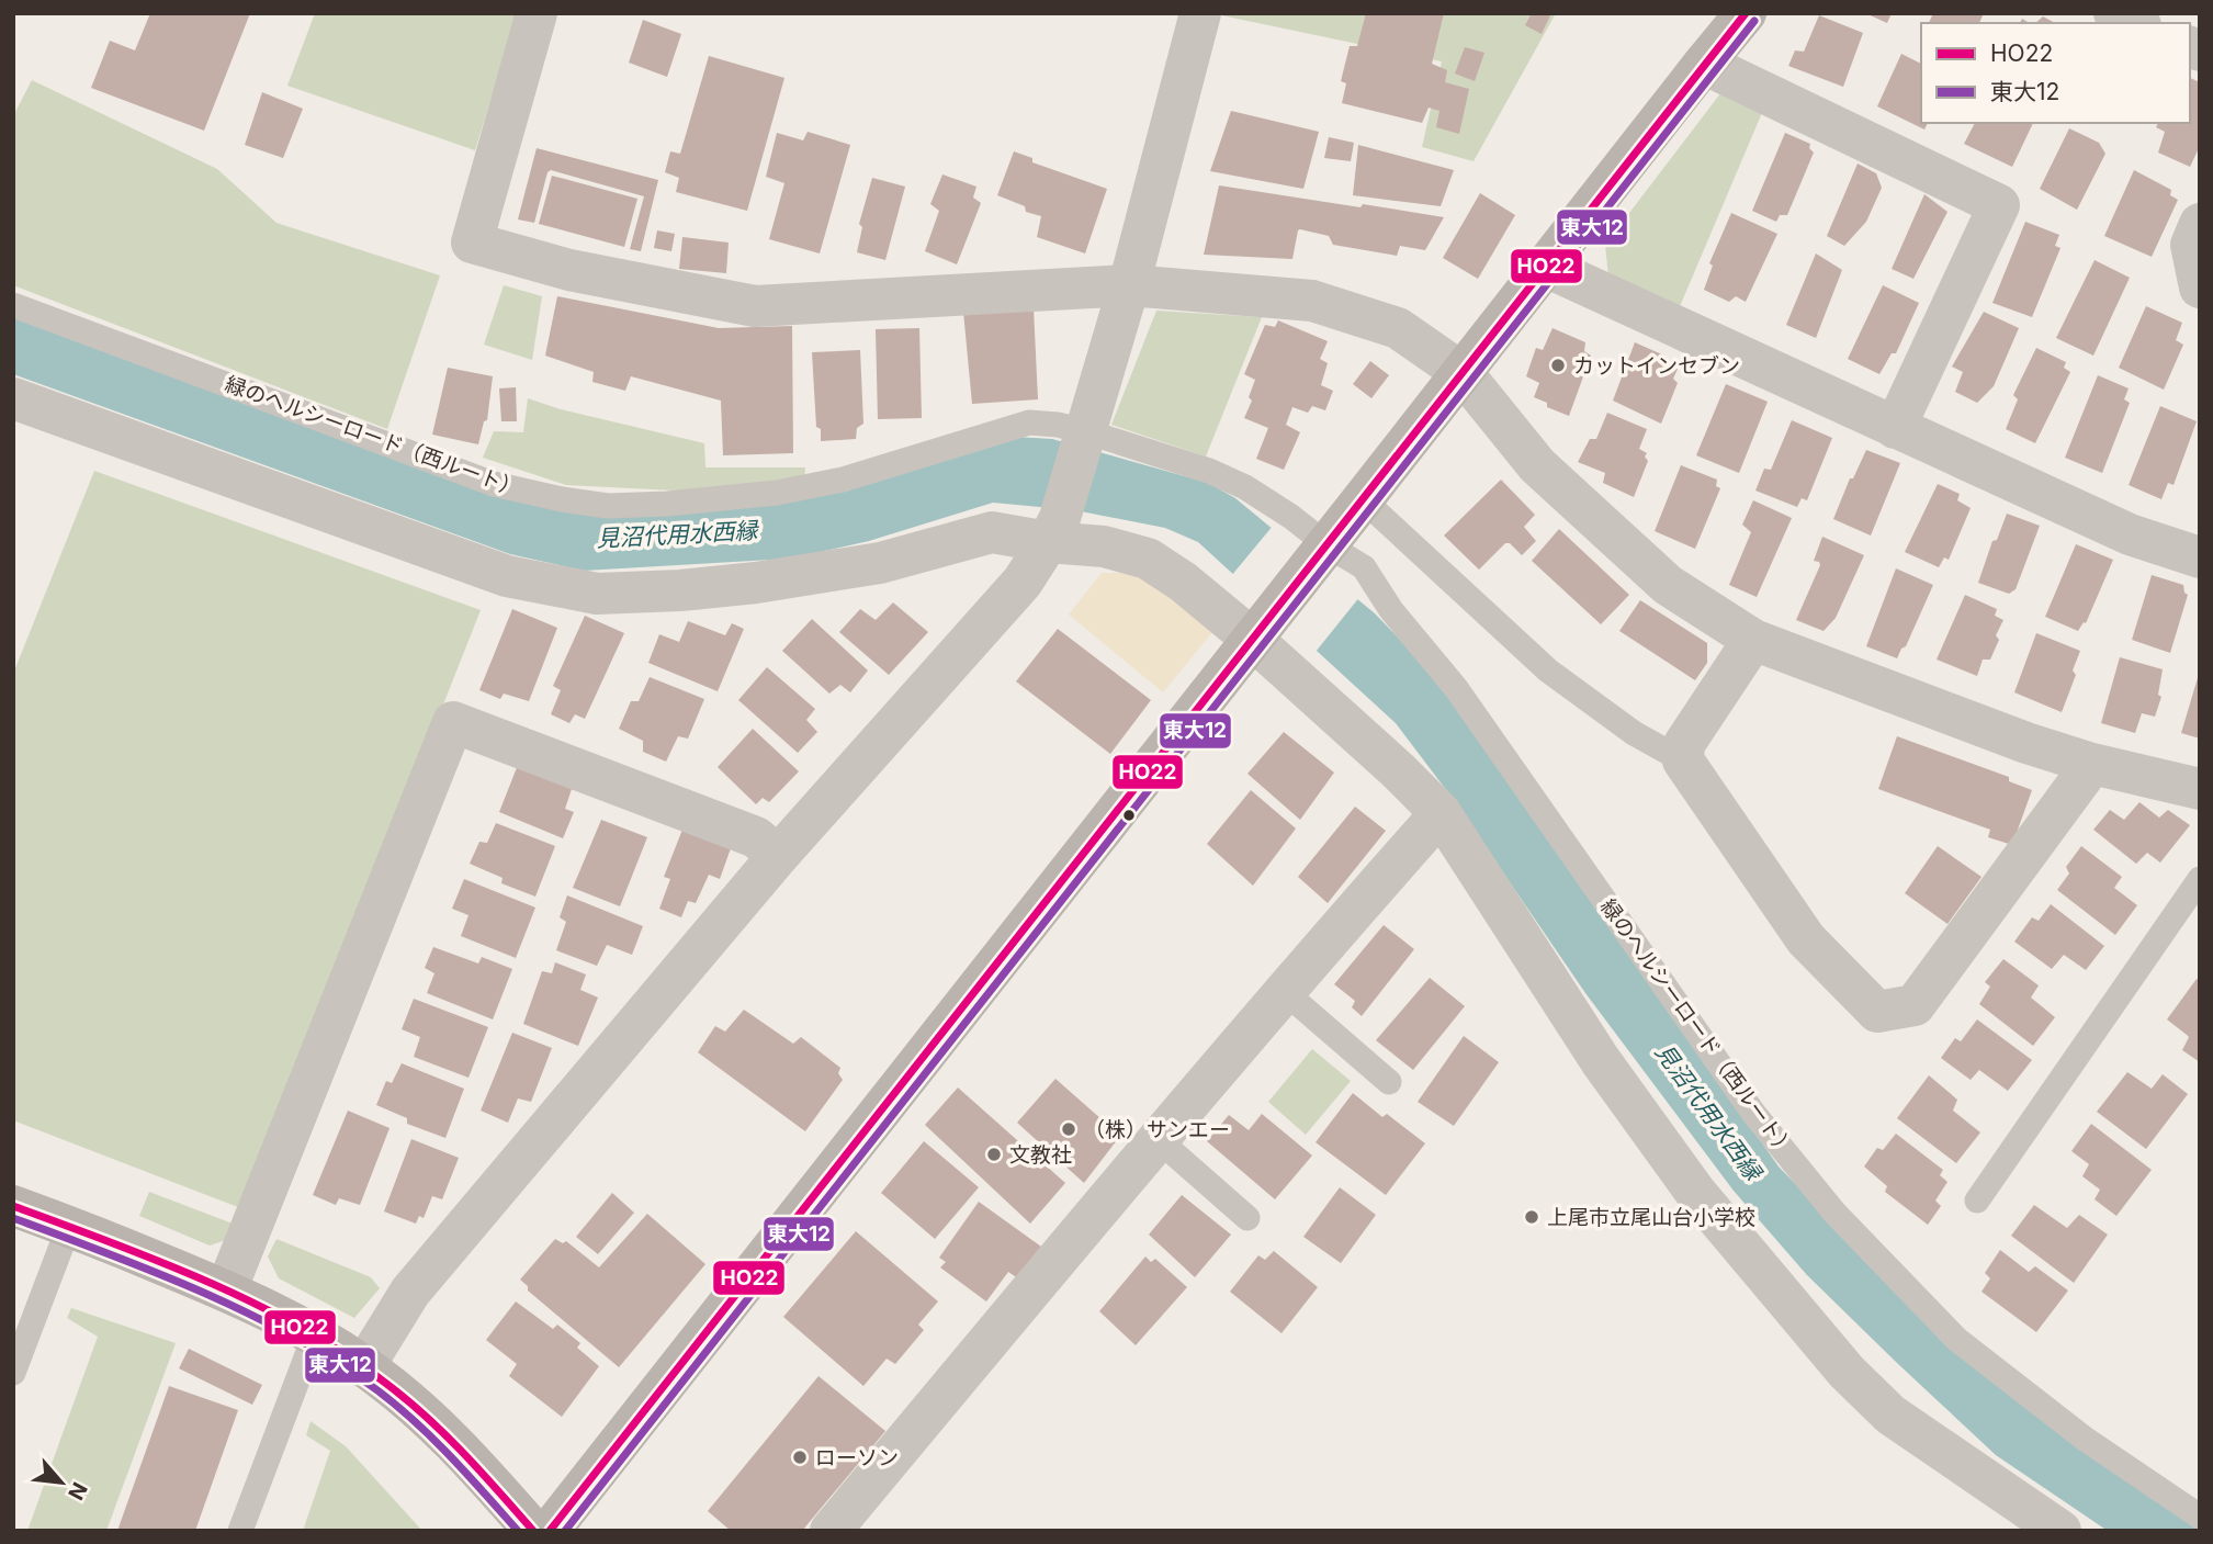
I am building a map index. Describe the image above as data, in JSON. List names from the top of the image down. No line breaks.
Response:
{"streets":{"lane":["緑のヘルシーロード（西ルート）"]},"water":["見沼代用水西縁"],"places":["カットインセブン","（株）サンエー","文教社","上尾市立尾山台小学校","ローソン"],"lines":["transit line HO22","transit line 東大12"],"legend":["HO22","東大12"],"north":"bottom right"}
